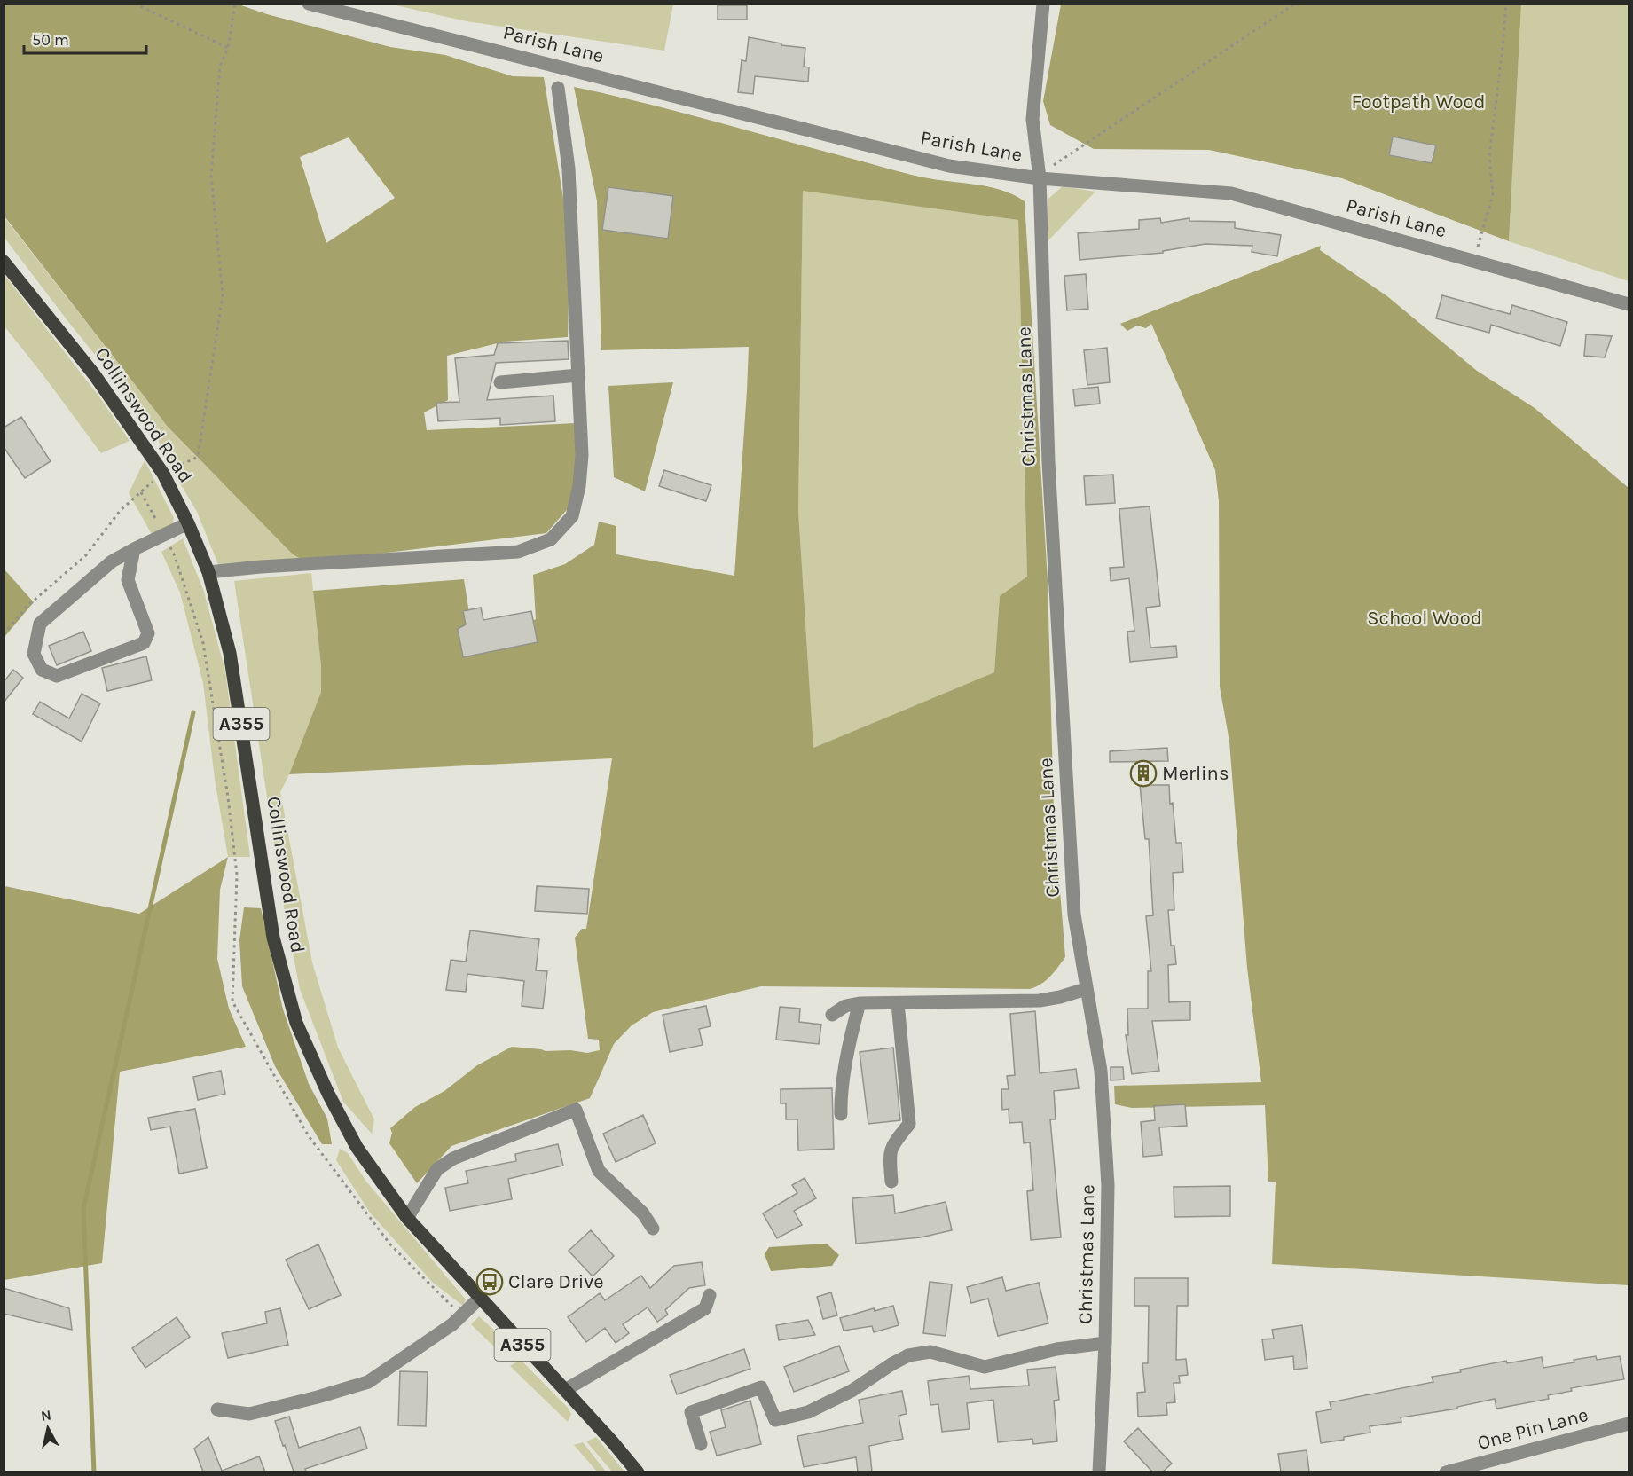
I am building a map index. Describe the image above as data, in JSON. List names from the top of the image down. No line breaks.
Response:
{"streets":{"main road":["Collinswood Road","A355"],"street":["Parish Lane","Christmas Lane","One Pin Lane"]},"crossings":[["Parish Lane","Christmas Lane"]],"parks":["Footpath Wood","School Wood"],"places":{"building":["Merlins"],"bus stop":["Clare Drive"]},"scale_bar":"50 m","north":"top"}
